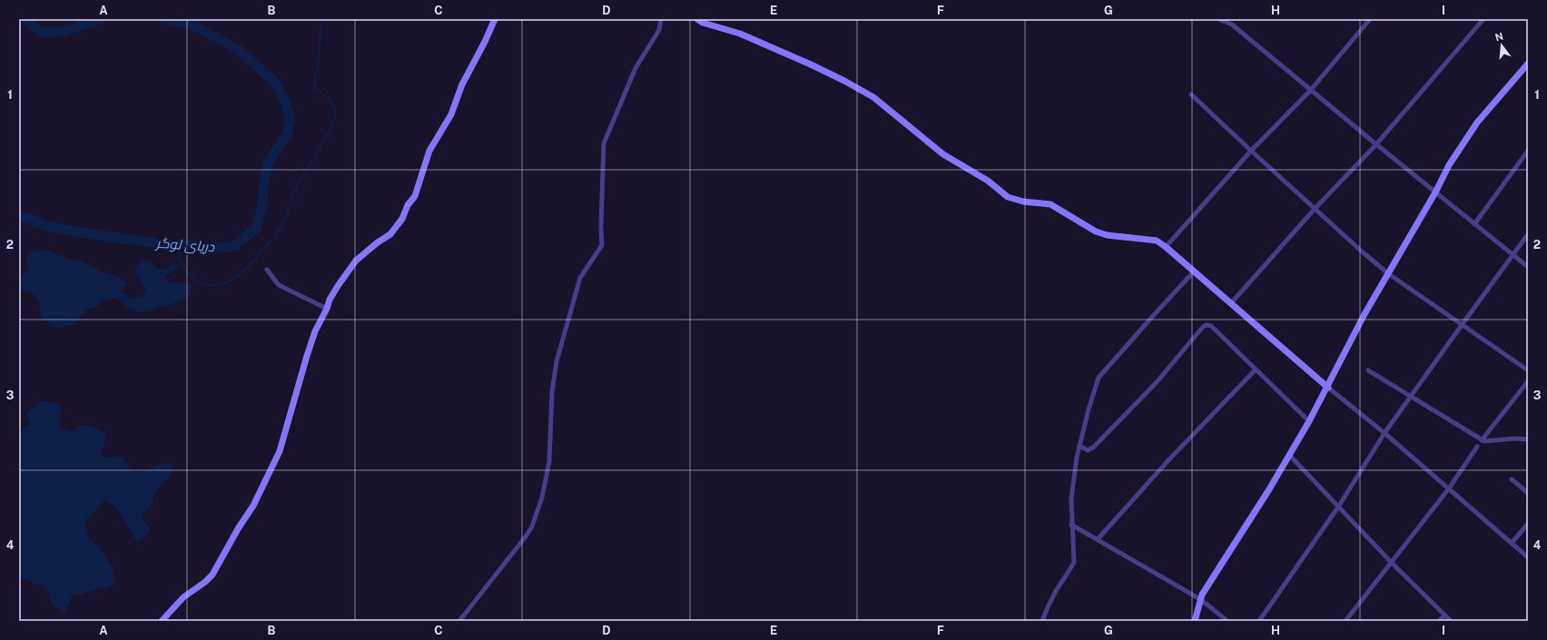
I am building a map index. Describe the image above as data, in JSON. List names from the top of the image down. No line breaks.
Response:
{"water":["دریای لوگر"],"north":"top","grid":{"columns":["A","B","C","D","E","F","G","H","I"],"rows":["1","2","3","4"]}}
